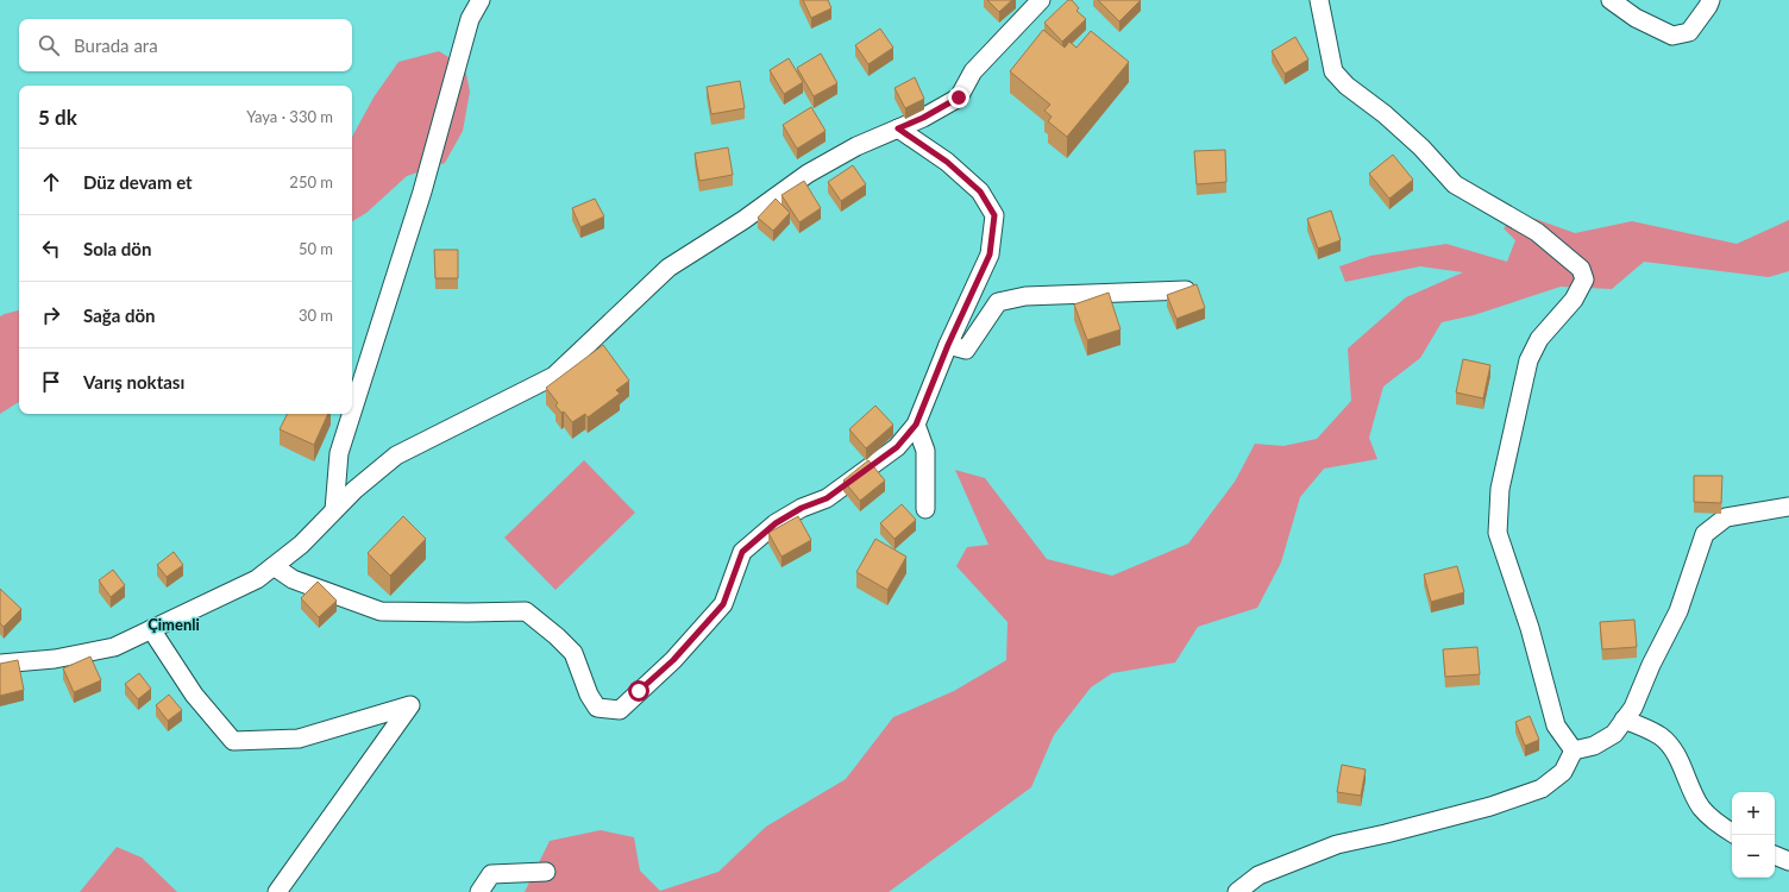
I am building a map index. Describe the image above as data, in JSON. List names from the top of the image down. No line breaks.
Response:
{"districts":["Çimenli"],"page":{"search":"Burada ara","heading":["5 dk","Yaya · 330 m"],"list":[["Düz devam et","250 m"],["Sola dön","50 m"],["Sağa dön","30 m"],"Varış noktası"],"map_buttons":["+","−"]}}
